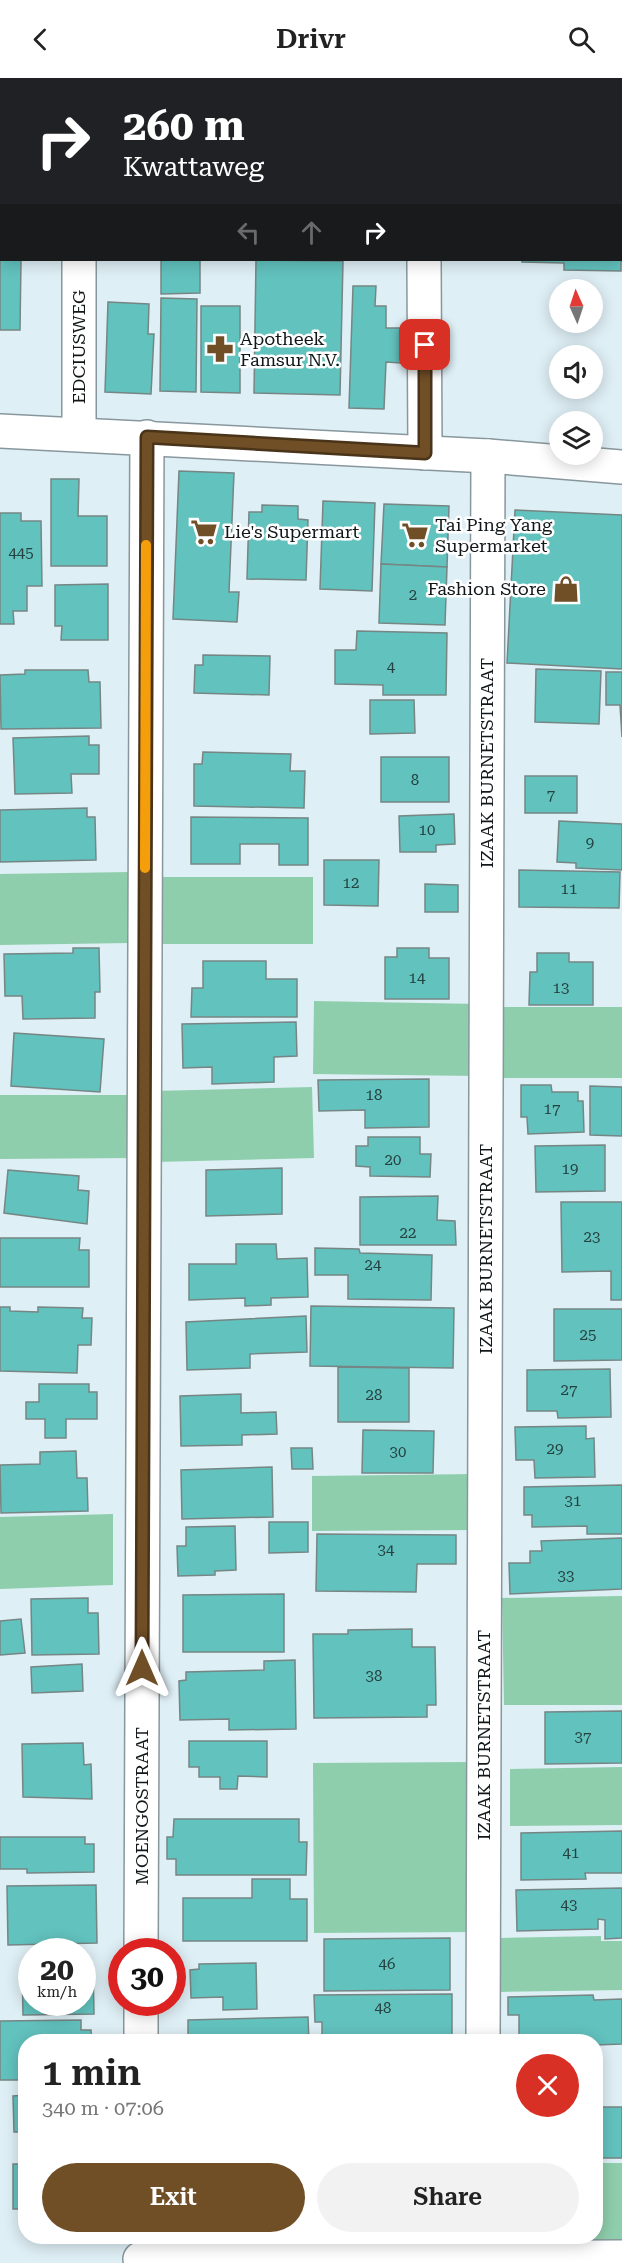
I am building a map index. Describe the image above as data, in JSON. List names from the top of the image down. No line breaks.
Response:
{"streets":{"street":["EDCIUSWEG","IZAAK BURNETSTRAAT","MOENGOSTRAAT"]},"places":{"pharmacy":["Apotheek Famsur N.V."],"supermarket":["Lie's Supermart","Tai Ping Yang Supermarket"],"shop":["Fashion Store"]},"house_numbers":["445","2","4","8","7","10","9","12","11","14","13","18","17","20","19","22","23","24","25","27","28","29","30","31","34","33","38","37","41","43","46","48"],"north":"top","page":{"header":"Drivr","turn":["260 m","Kwattaweg"],"speed":"20 km/h","limit":"30","heading":["1 min","340 m · 07:06"],"buttons":["Exit","Share"]}}
